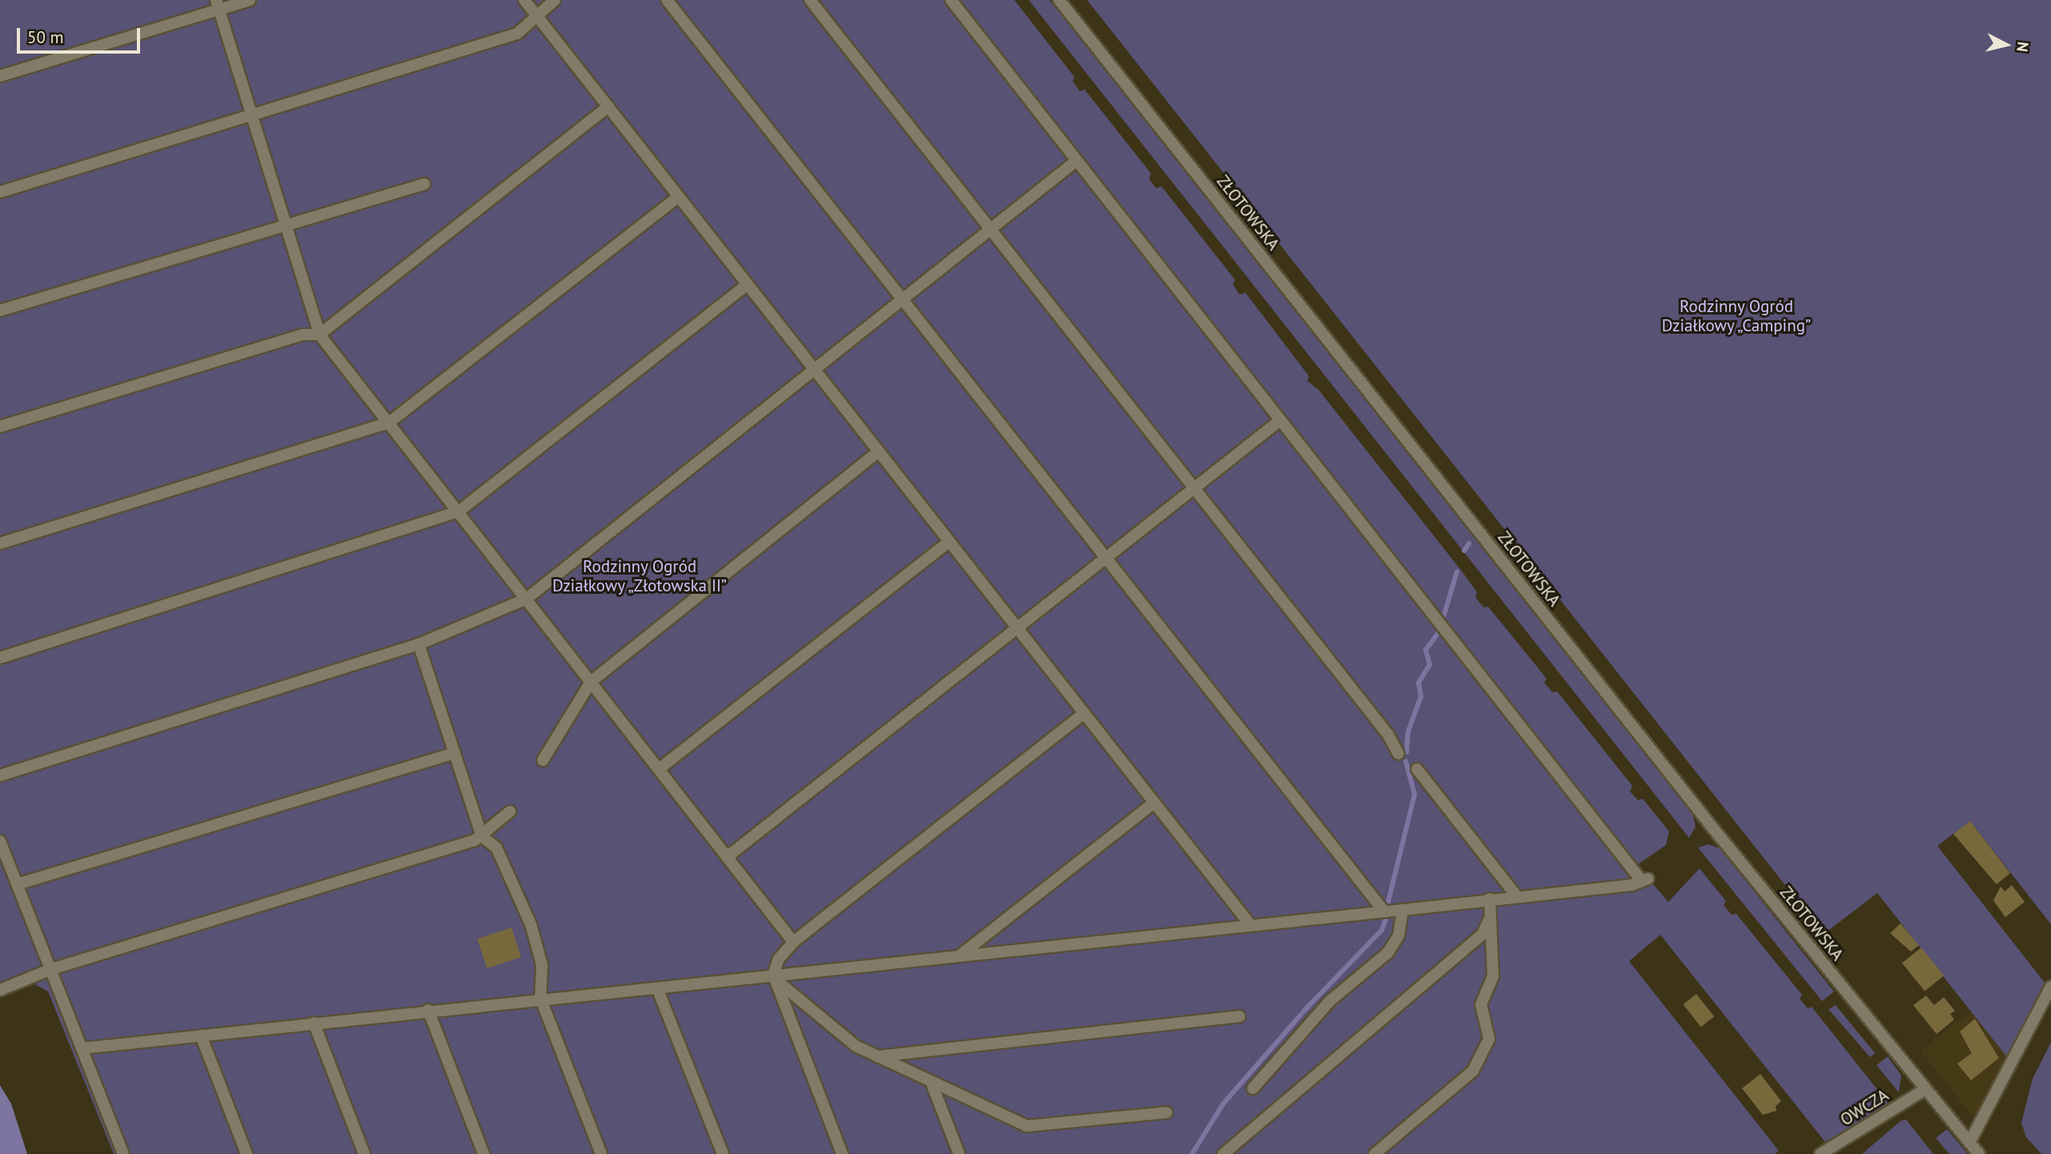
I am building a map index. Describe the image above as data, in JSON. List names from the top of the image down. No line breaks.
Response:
{"streets":{"street":["ZŁOTOWSKA","OWCZA"]},"crossings":[["ZŁOTOWSKA","OWCZA"]],"parks":["Rodzinny Ogród Działkowy „Camping”","Rodzinny Ogród Działkowy „Złotowska II”"],"scale_bar":"50 m","north":"right"}
